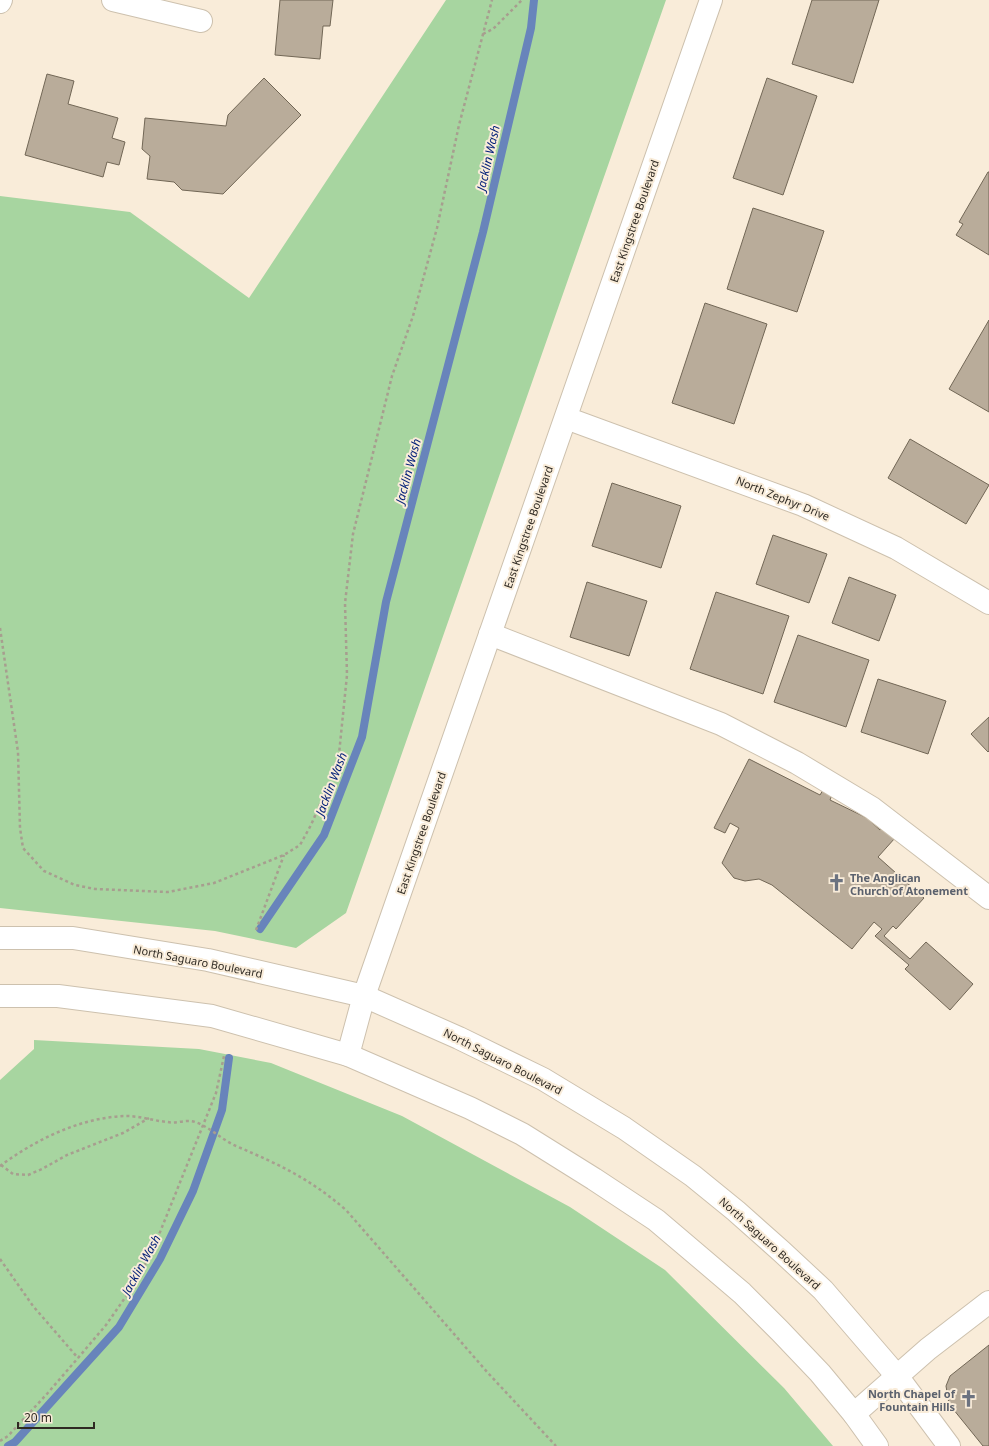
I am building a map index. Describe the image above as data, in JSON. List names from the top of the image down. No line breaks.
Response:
{"streets":{"main road":["East Kingstree Boulevard","North Zephyr Drive","North Saguaro Boulevard"]},"crossings":[["East Kingstree Boulevard","North Zephyr Drive"],["East Kingstree Boulevard","North Saguaro Boulevard"]],"water":["Jacklin Wash"],"places":{"church":["The Anglican Church of Atonement","North Chapel of Fountain Hills"]},"scale_bar":"20 m"}
